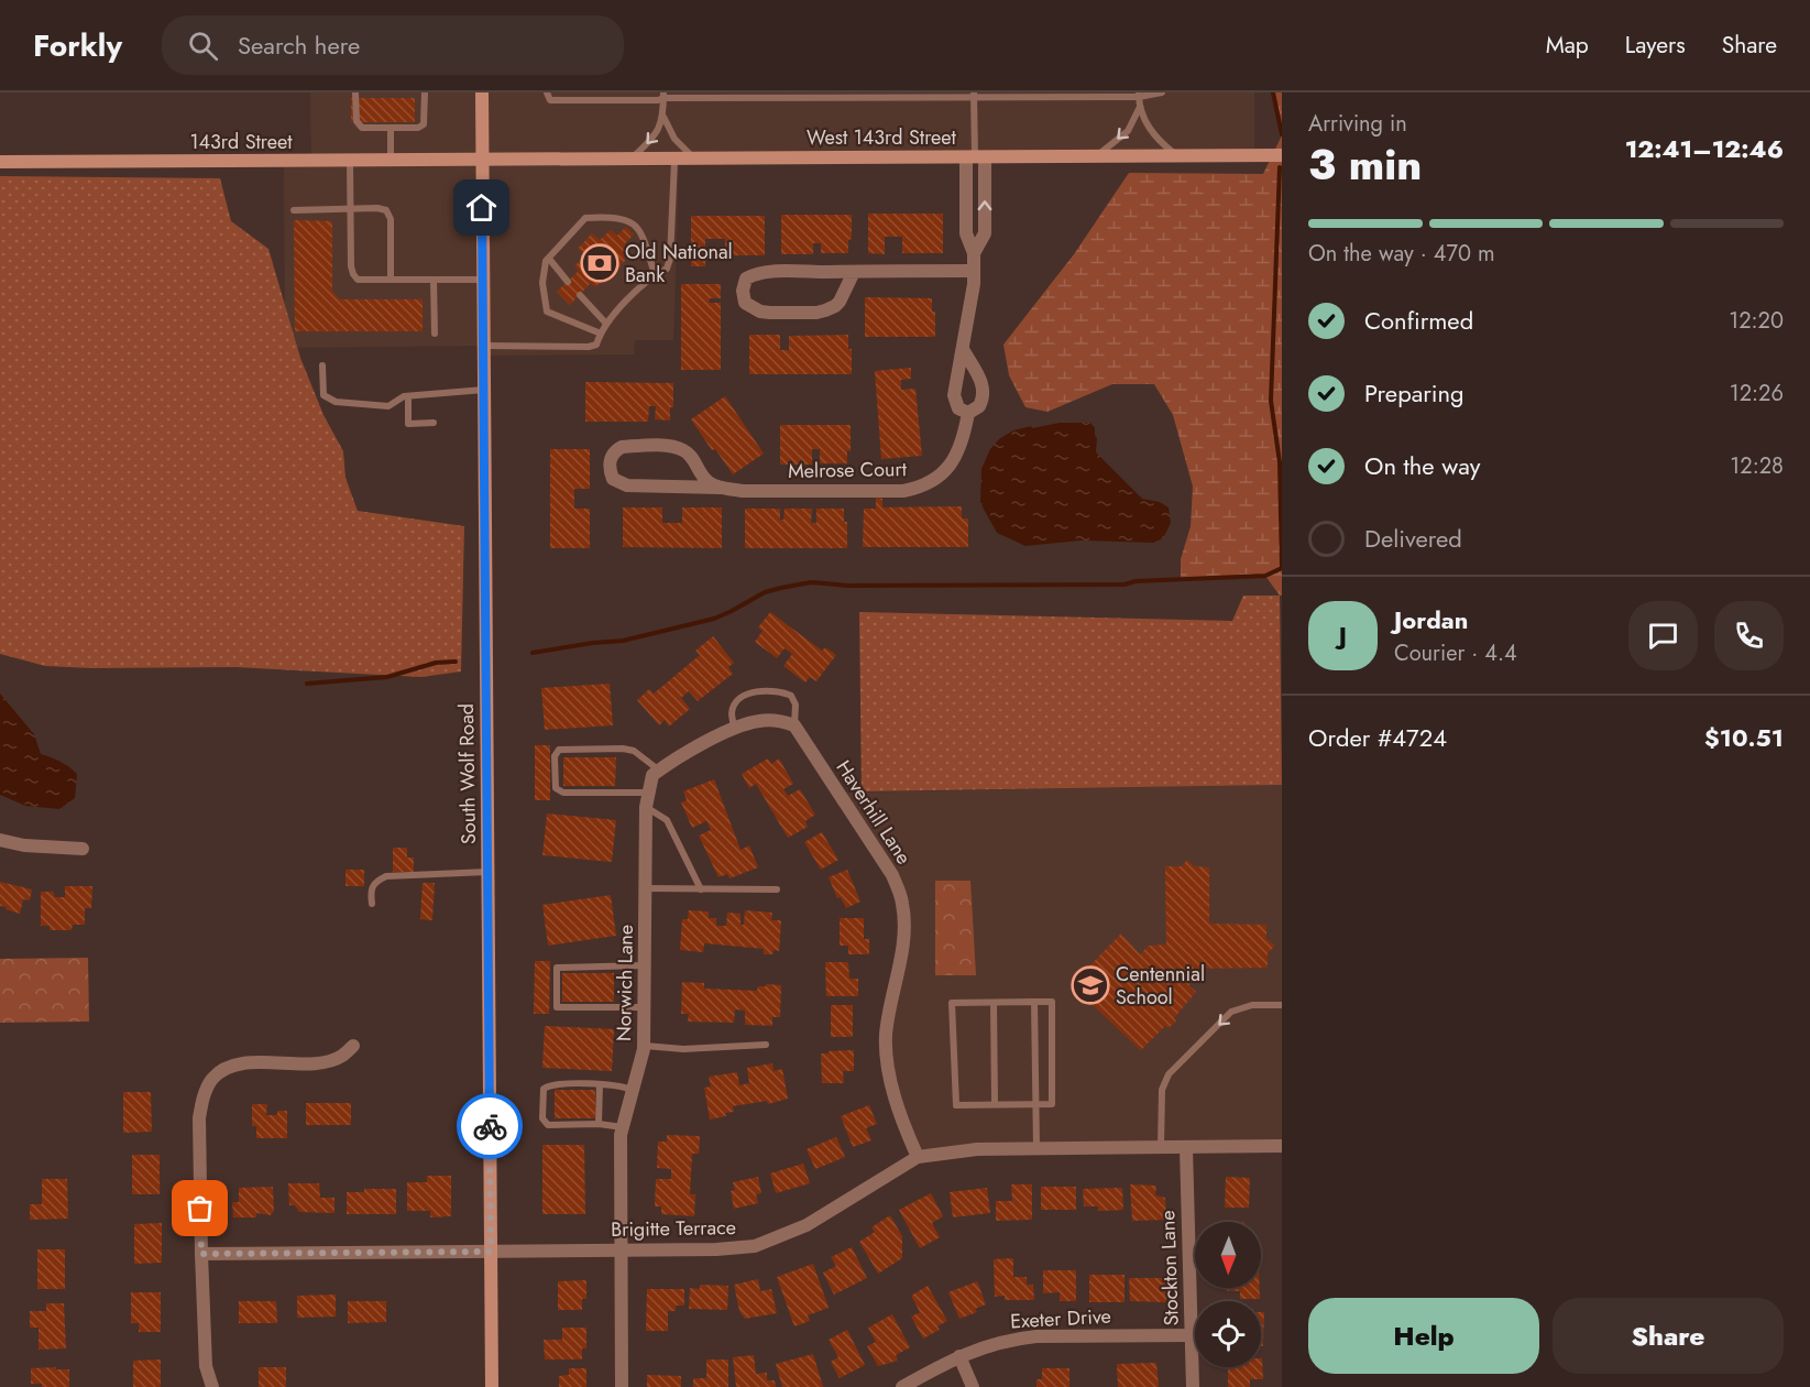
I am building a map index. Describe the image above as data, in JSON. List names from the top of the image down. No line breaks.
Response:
{"streets":{"main road":["West 143rd Street","143rd Street","South Wolf Road"],"street":["Melrose Court","Haverhill Lane","Norwich Lane","Brigitte Terrace","Stockton Lane","Exeter Drive"]},"crossings":[["West 143rd Street","143rd Street"],["West 143rd Street","South Wolf Road"],["143rd Street","South Wolf Road"],["South Wolf Road","Brigitte Terrace"],["Haverhill Lane","Brigitte Terrace"],["Norwich Lane","Brigitte Terrace"],["Brigitte Terrace","Stockton Lane"],["Stockton Lane","Exeter Drive"]],"places":{"bank":["Old National Bank"],"school or university":["Centennial School"]},"north":"bottom","page":{"header":"Forkly","search":"Search here","nav":["Map","Layers","Share"],"heading":["3 min","Arriving in","12:41–12:46"],"panel":["Jordan","Courier · 4.4","Order #4724","$10.51"],"bar":"On the way · 470 m","list":[["Confirmed","12:20"],["Preparing","12:26"],["On the way","12:28"],"Delivered"],"round":"J","buttons":["Help","Share"]}}
